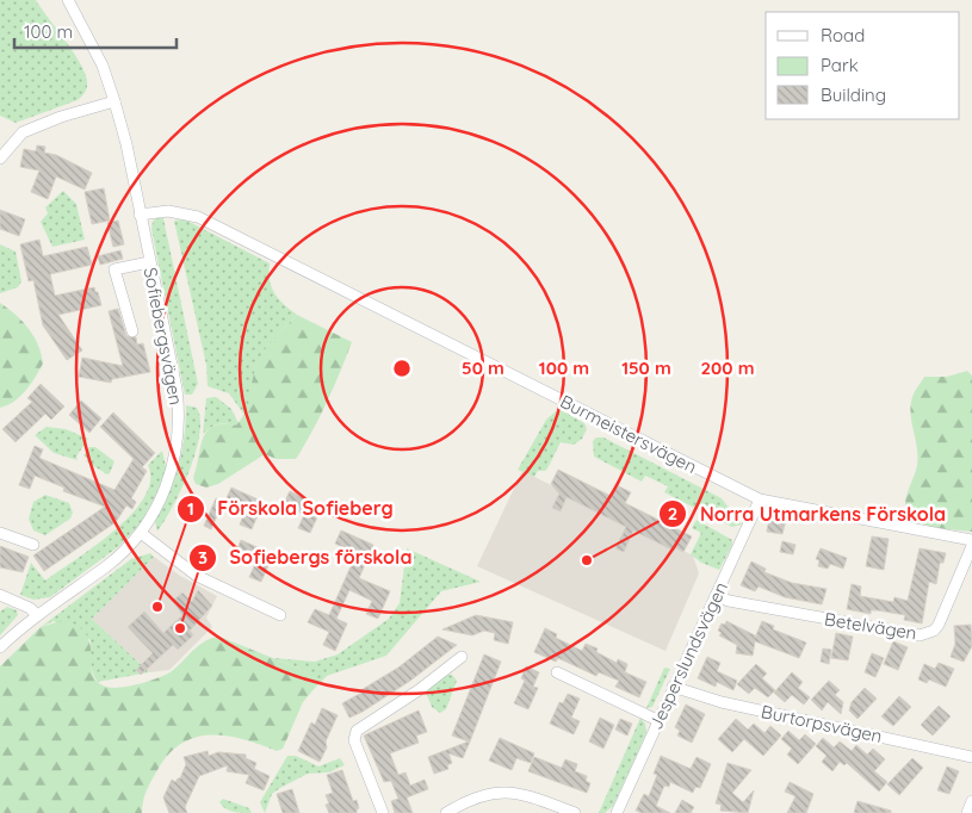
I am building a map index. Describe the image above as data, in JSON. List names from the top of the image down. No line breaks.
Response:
{"streets":{"street":["Sofiebergsvägen","Burmeistersvägen","Betelvägen","Jesperslundsvägen","Burtorpsvägen"]},"crossings":[["Sofiebergsvägen","Burmeistersvägen"],["Burmeistersvägen","Jesperslundsvägen"],["Betelvägen","Jesperslundsvägen"],["Jesperslundsvägen","Burtorpsvägen"]],"places":["Norra Utmarkens Förskola","Förskola Sofieberg","Sofiebergs förskola"],"legend":["Road","Park","Building"],"scale_bar":"100 m","rings":["50 m","100 m","150 m","200 m"]}
